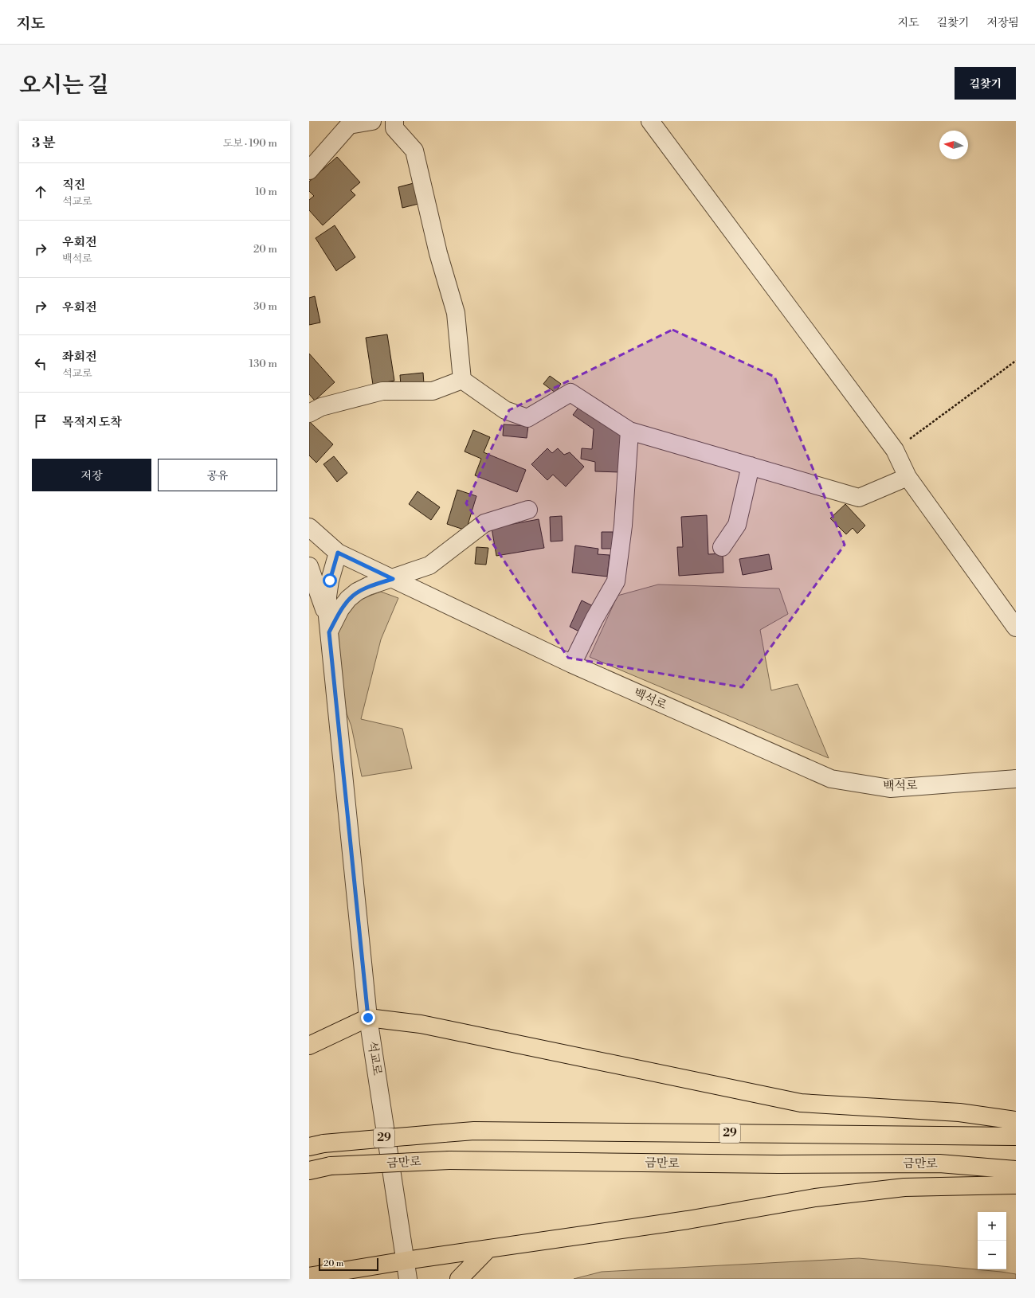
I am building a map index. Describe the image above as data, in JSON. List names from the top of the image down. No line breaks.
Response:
{"streets":{"highway":["29","금만로"],"street":["백석로","석교로"]},"crossings":[["백석로","석교로"]],"scale_bar":"20 m","north":"left","page":{"header":"지도","nav":["지도","길찾기","저장됨"],"title":"오시는 길","buttons":["길찾기",["저장","공유"]],"heading":["3 분","도보 · 190 m"],"list":[["직진","석교로","10 m"],["우회전","백석로","20 m"],["우회전","30 m"],["좌회전","석교로","130 m"],"목적지 도착"],"map_buttons":["+","−"],"scale":"20 m"}}
